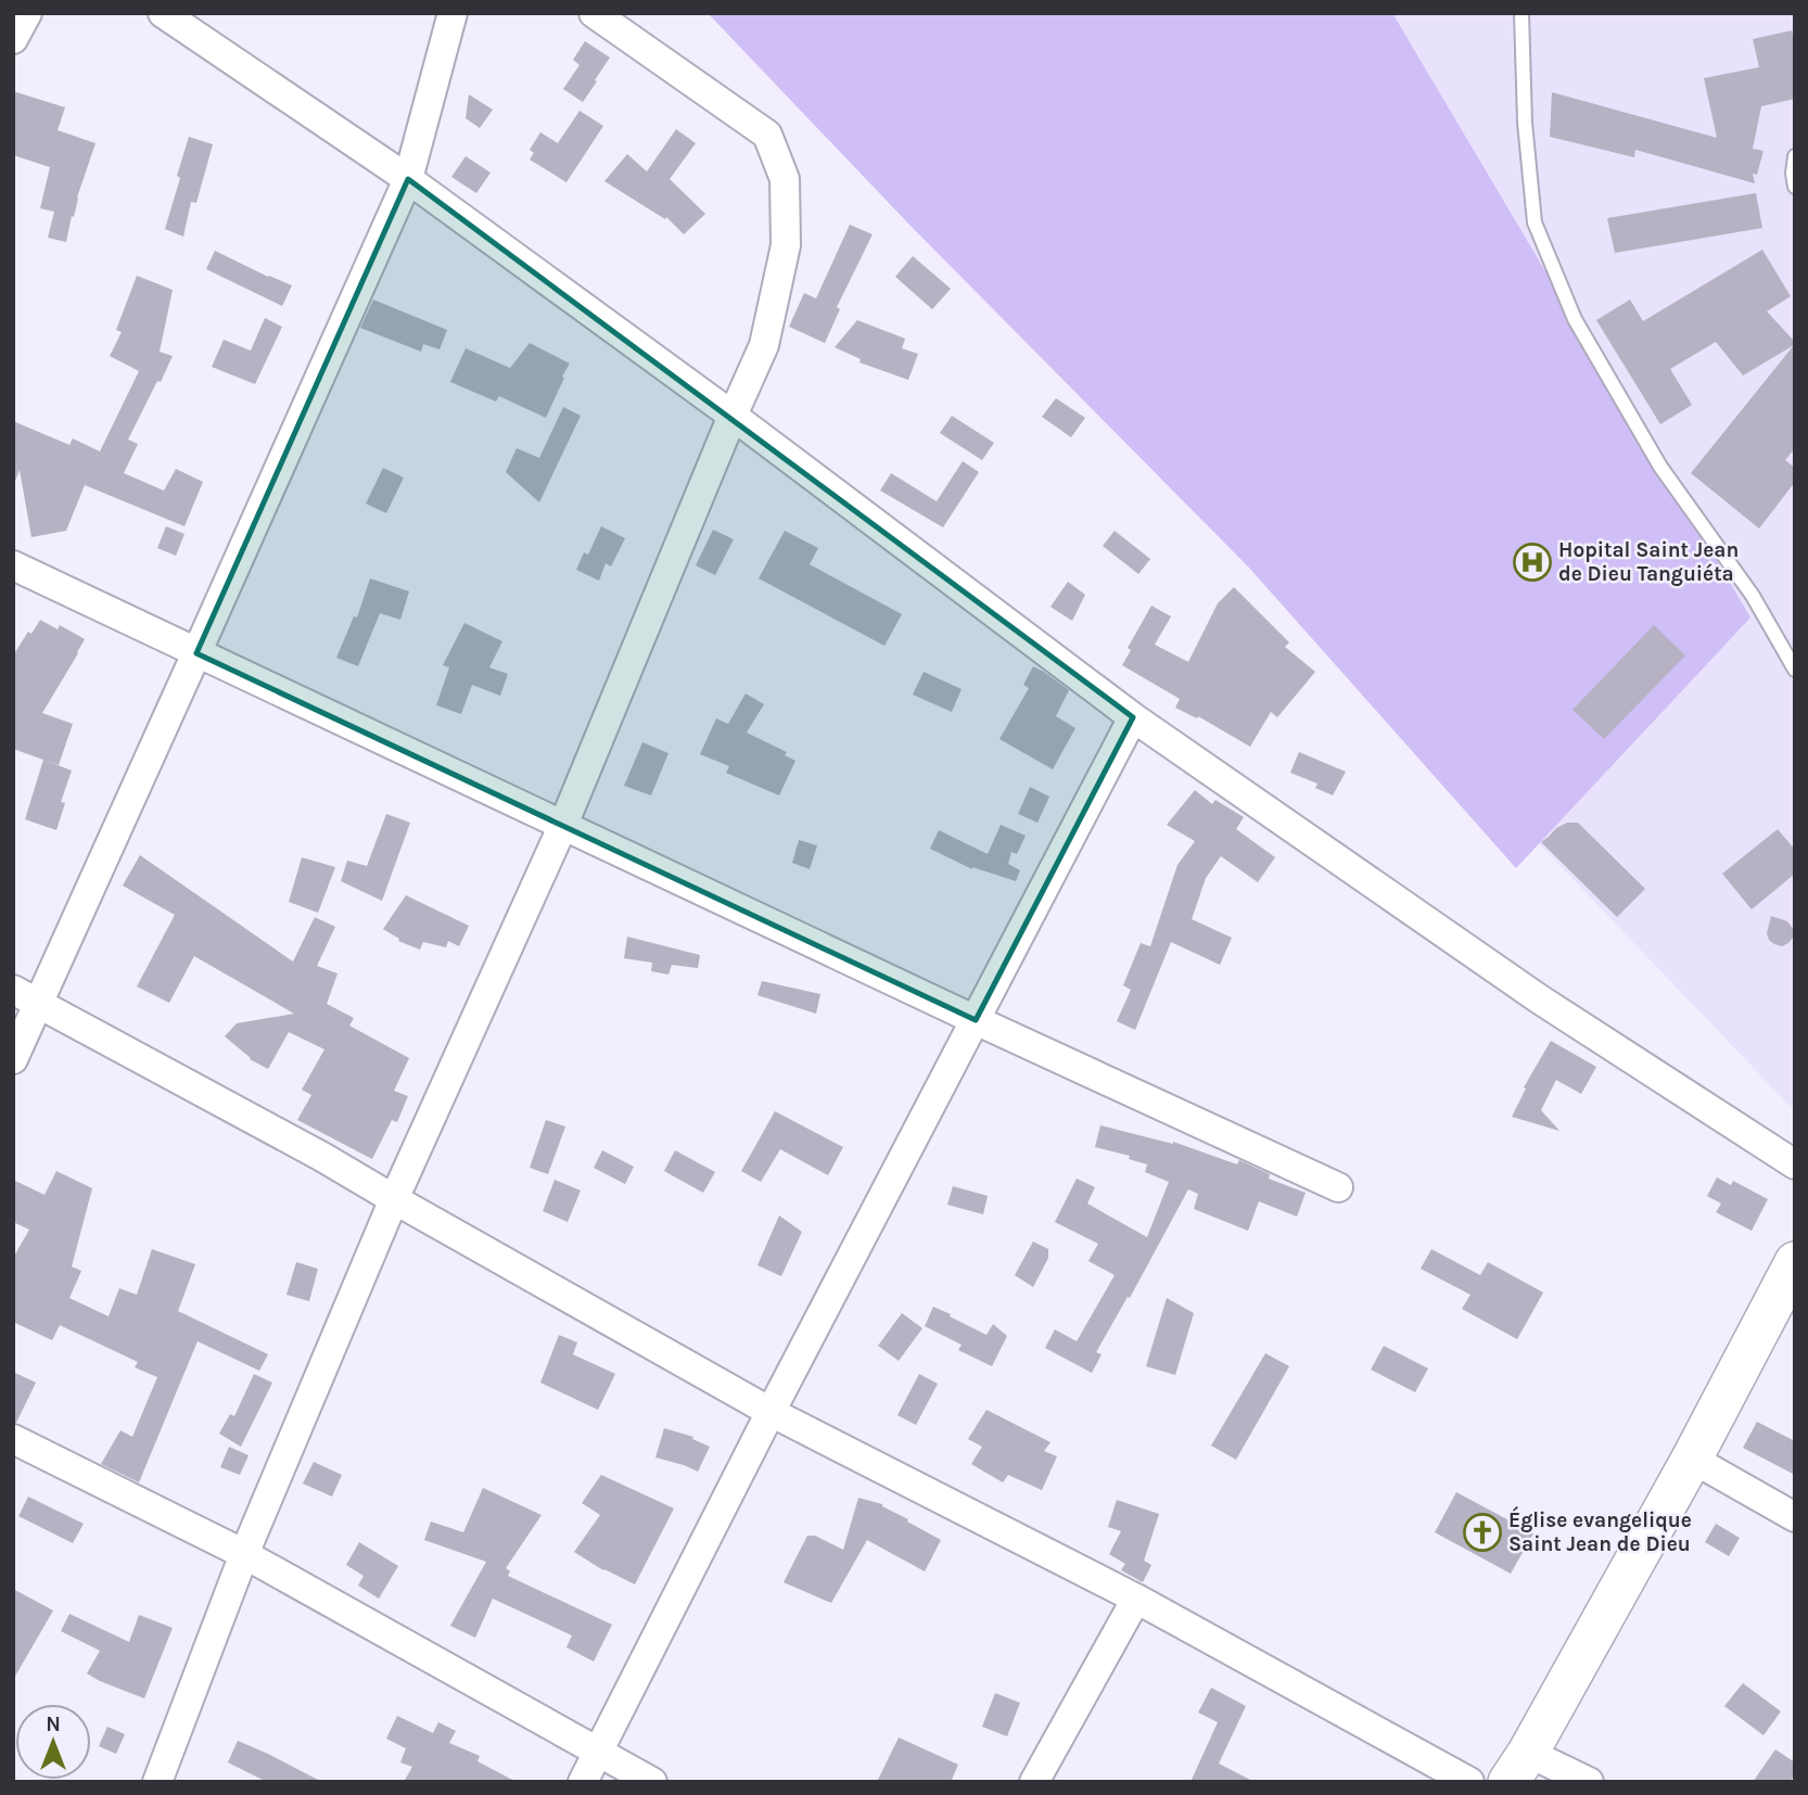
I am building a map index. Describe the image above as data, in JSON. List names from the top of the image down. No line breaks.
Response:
{"places":{"hospital":["Hopital Saint Jean de Dieu Tanguiéta"],"church":["Église evangelique Saint Jean de Dieu"]},"north":"top"}
